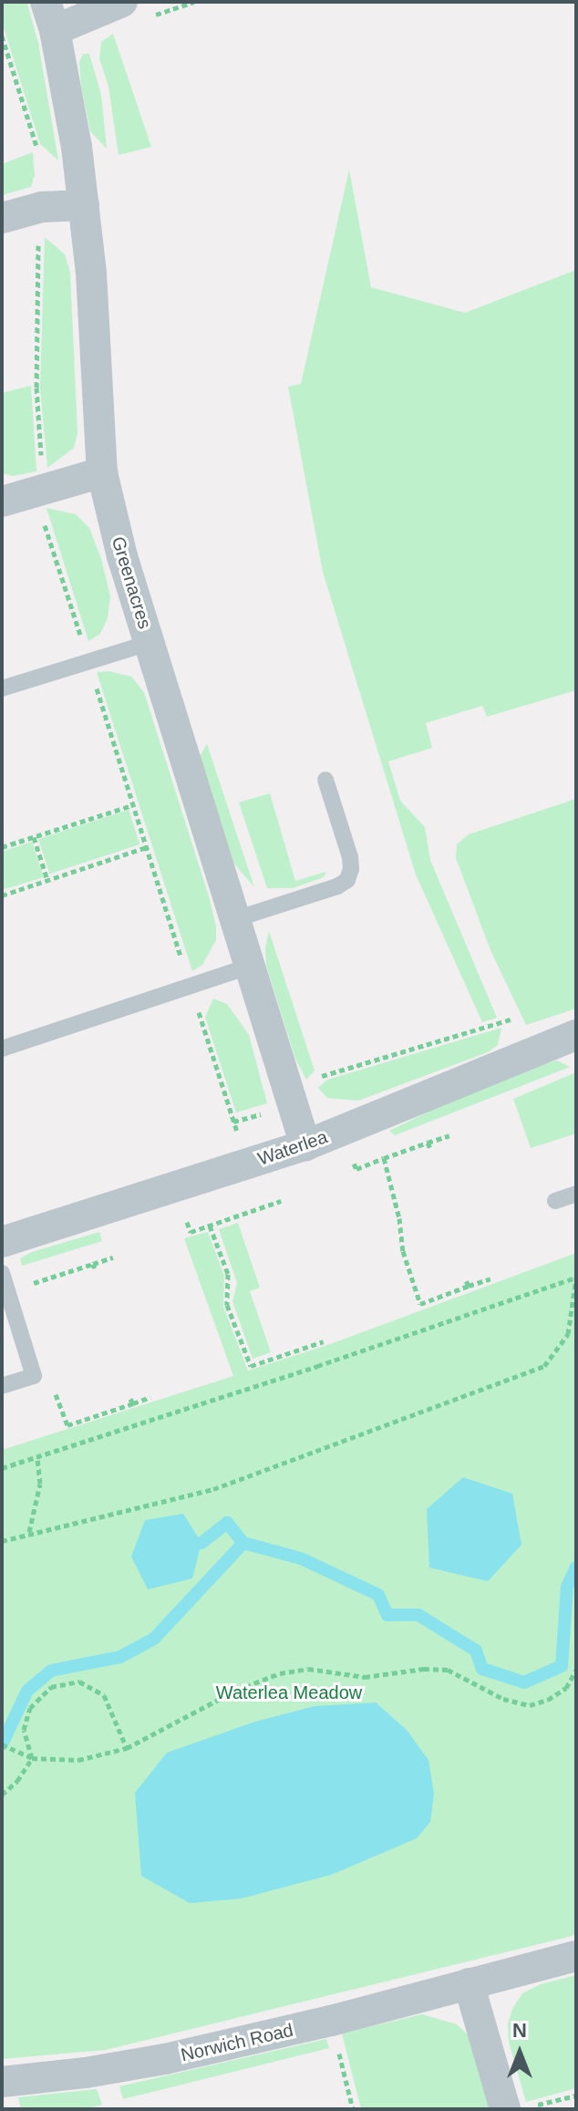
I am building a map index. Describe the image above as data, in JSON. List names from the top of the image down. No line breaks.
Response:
{"streets":{"street":["Greenacres","Waterlea","Norwich Road"]},"crossings":[["Greenacres","Waterlea"]],"parks":["Waterlea Meadow"],"north":"top"}
